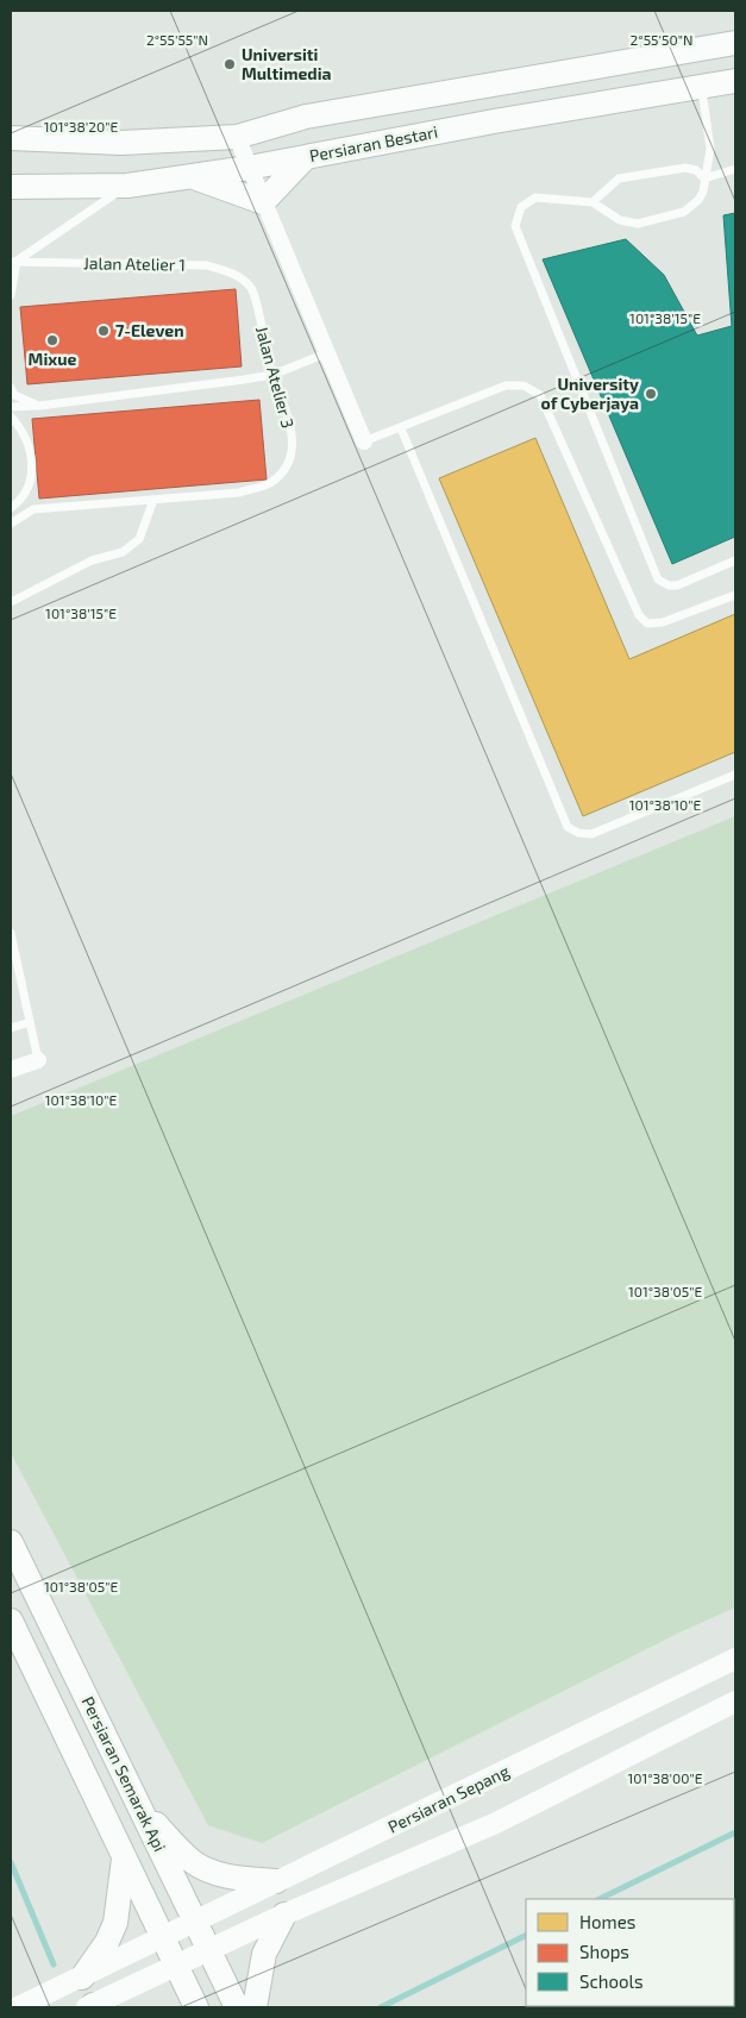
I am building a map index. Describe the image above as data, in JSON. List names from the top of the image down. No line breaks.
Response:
{"streets":{"main road":["Persiaran Bestari","Persiaran Semarak Api"],"street":["Persiaran Sepang"],"lane":["Jalan Atelier 1","Jalan Atelier 3"]},"crossings":[["Jalan Atelier 1","Jalan Atelier 3"],["Persiaran Semarak Api","Persiaran Sepang"]],"places":["Universiti Multimedia","7-Eleven","Mixue","University of Cyberjaya"],"legend":["Homes","Shops","Schools"],"coordinates":["2°55'55\"N","2°55'50\"N","101°38'20\"E","101°38'15\"E","101°38'10\"E","101°38'05\"E","101°38'00\"E"]}
